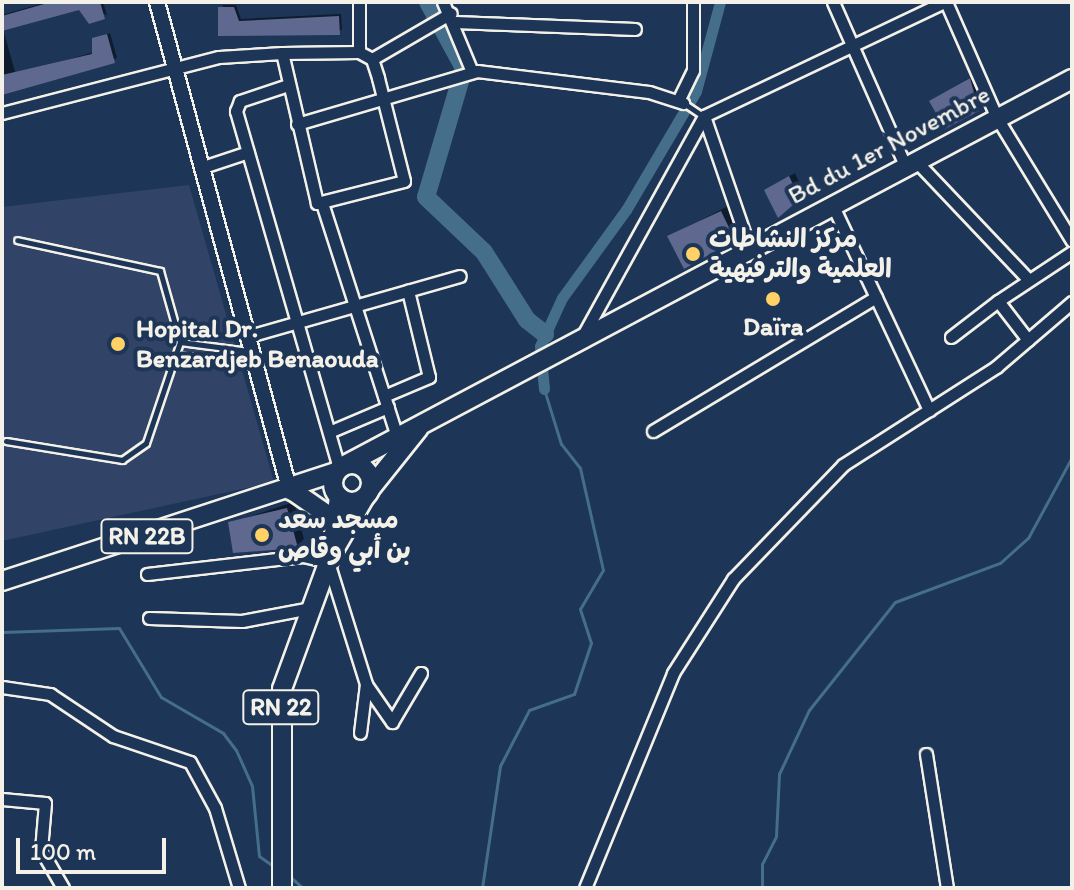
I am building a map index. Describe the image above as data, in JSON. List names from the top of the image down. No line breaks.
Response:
{"streets":{"main road":["Bd du 1er Novembre","RN 22B","RN 22"]},"crossings":[["Bd du 1er Novembre","RN 22"],["RN 22B","RN 22"]],"places":["مركز النشاطات العلمية والترفيهية","Daïra","Hopital Dr. Benzardjeb Benaouda","مسجد سعد بن أبي وقاص"],"scale_bar":"100 m"}
